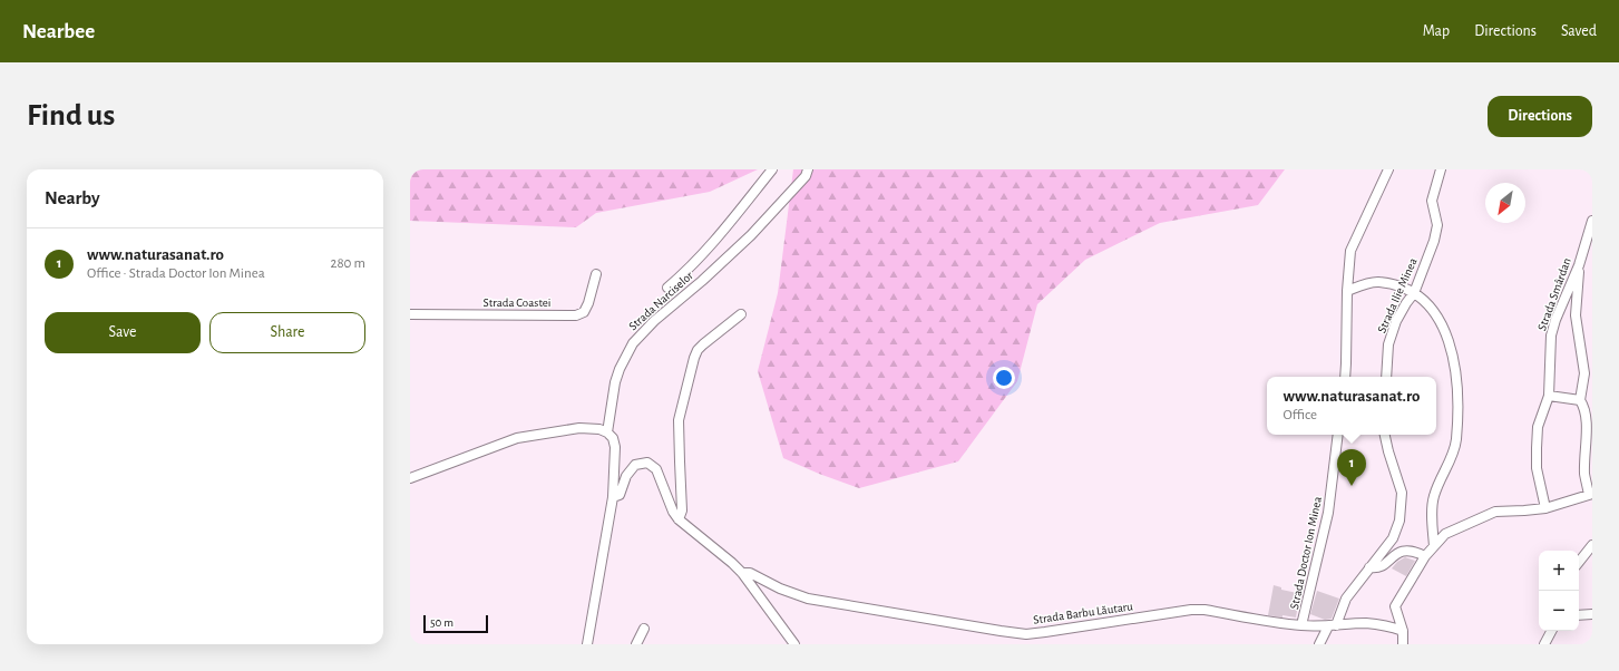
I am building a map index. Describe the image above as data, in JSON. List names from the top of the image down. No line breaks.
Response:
{"streets":{"street":["Strada Smârdan","Strada Ilie Minea","Strada Narciselor","Strada Coastei","Strada Doctor Ion Minea","Strada Barbu Lăutaru"]},"crossings":[["Strada Doctor Ion Minea","Strada Barbu Lăutaru"]],"scale_bar":"50 m","north":"bottom left","page":{"header":"Nearbee","nav":["Map","Directions","Saved"],"buttons":["Directions",["Save","Share"]],"title":"Find us","heading":"Nearby","list":[{"mark":"1","name":"www.naturasanat.ro","note":"Office · Strada Doctor Ion Minea","value":"280 m"}],"popup":["www.naturasanat.ro","Office"],"pins":"1","map_buttons":["+","−"],"scale":"50 m"}}
